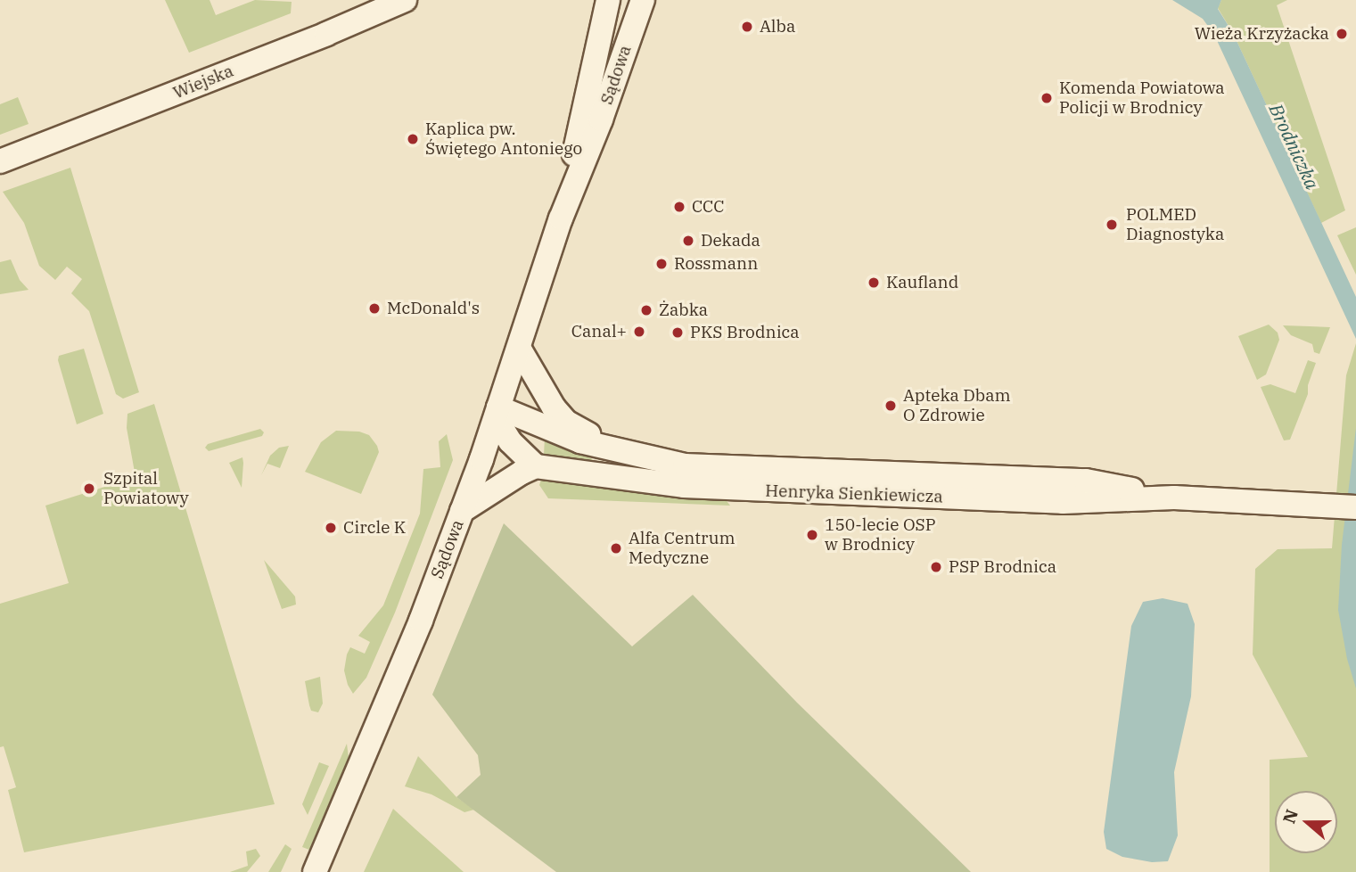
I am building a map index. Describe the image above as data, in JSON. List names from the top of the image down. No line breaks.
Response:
{"streets":{"main road":["Sądowa","Wiejska","Henryka Sienkiewicza"]},"crossings":[["Sądowa","Henryka Sienkiewicza"]],"water":["Brodniczka"],"places":["Alba","Wieża Krzyżacka","Komenda Powiatowa Policji w Brodnicy","Kaplica pw. Świętego Antoniego","CCC","POLMED Diagnostyka","Dekada","Rossmann","Kaufland","McDonald's","Żabka","Canal+","PKS Brodnica","Apteka Dbam O Zdrowie","Szpital Powiatowy","Circle K","150-lecie OSP w Brodnicy","Alfa Centrum Medyczne","PSP Brodnica"],"north":"left"}
